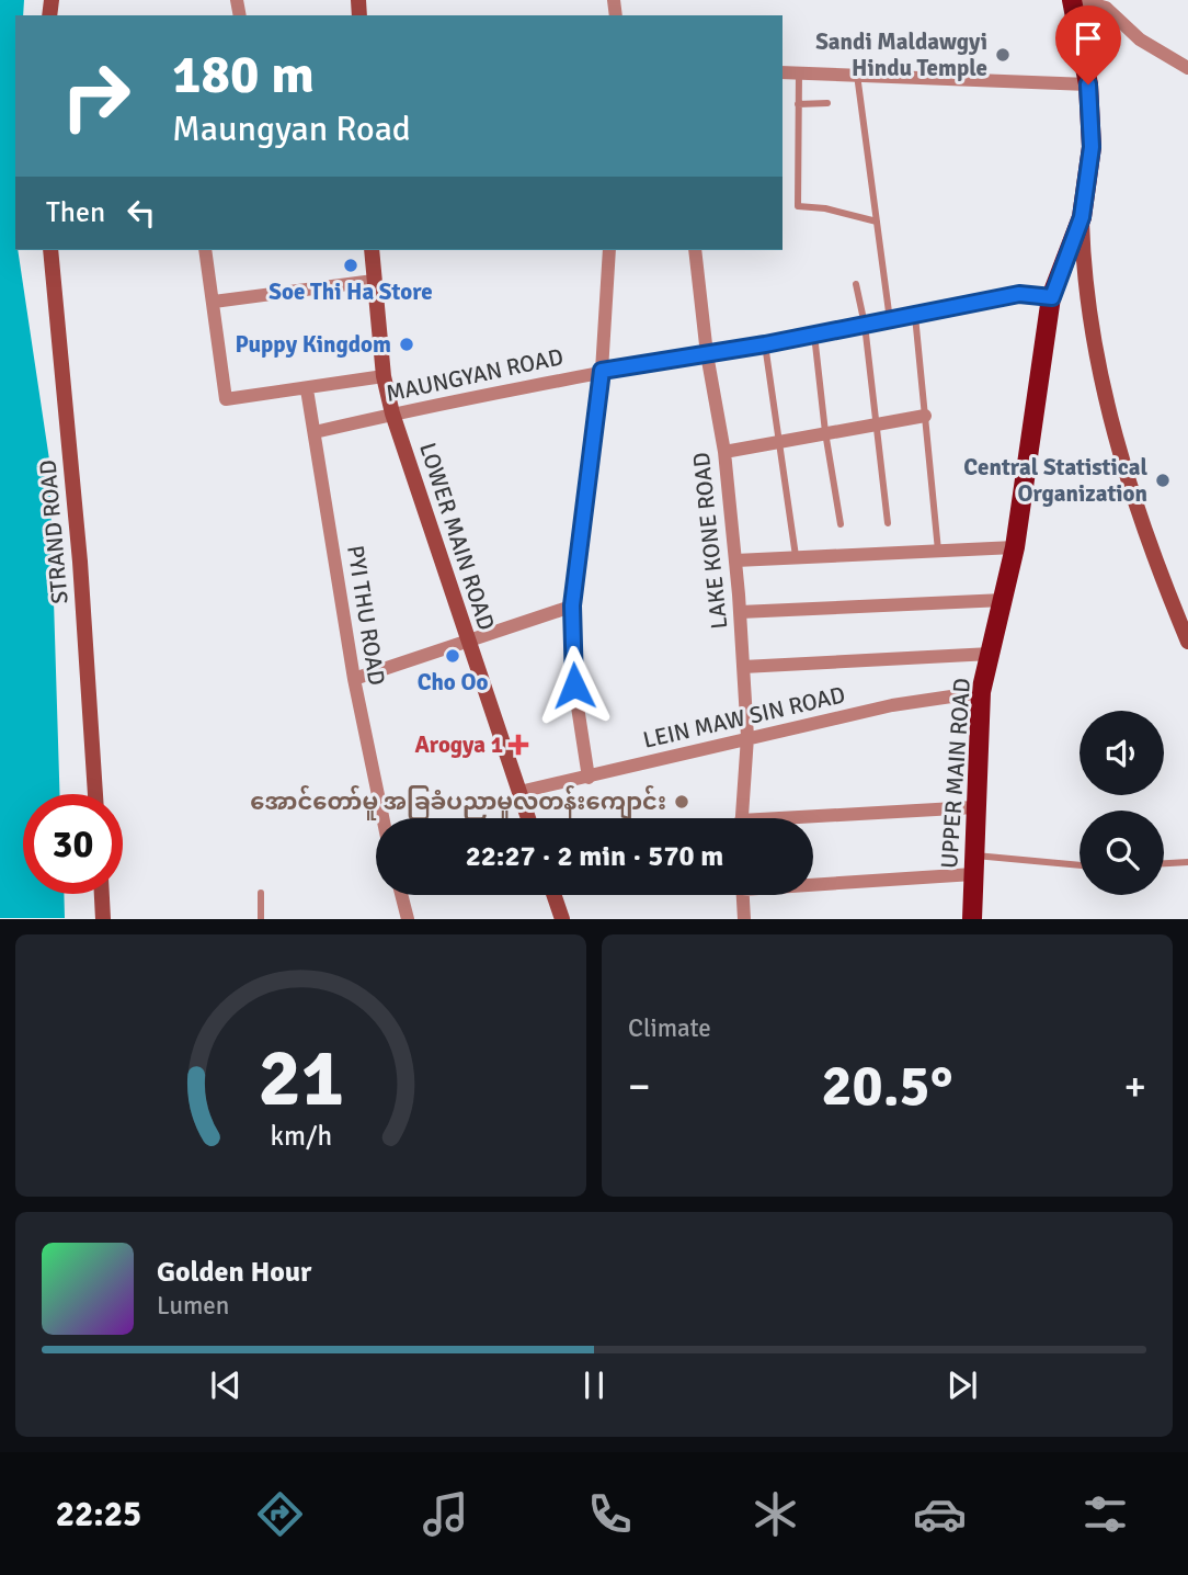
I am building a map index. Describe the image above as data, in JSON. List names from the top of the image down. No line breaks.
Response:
{"streets":{"main road":["STRAND ROAD","LOWER MAIN ROAD","UPPER MAIN ROAD"],"street":["MAUNGYAN ROAD","LAKE KONE ROAD","PYI THU ROAD","LEIN MAW SIN ROAD"]},"crossings":[["MAUNGYAN ROAD","LOWER MAIN ROAD"],["MAUNGYAN ROAD","LAKE KONE ROAD"],["MAUNGYAN ROAD","PYI THU ROAD"],["MAUNGYAN ROAD","UPPER MAIN ROAD"],["LOWER MAIN ROAD","LEIN MAW SIN ROAD"],["LAKE KONE ROAD","LEIN MAW SIN ROAD"],["LEIN MAW SIN ROAD","UPPER MAIN ROAD"]],"places":{"other":["Sandi Maldawgyi Hindu Temple","Soe Thi Ha Store","Puppy Kingdom","Central Statistical Organization","Cho Oo","အောင်တော်မူ အခြခံပညာမူလတန်းကျောင်း"],"health":["Arogya 1"]},"page":{"turn":["180 m","Maungyan Road"],"then":"Then","limit":"30","trip":"22:27 · 2 min · 570 m","tile":"Climate","heat":["−","20.5°","+"],"song":["Golden Hour","Lumen"],"tabs":"22:25","gauge":["21","km/h"]}}
